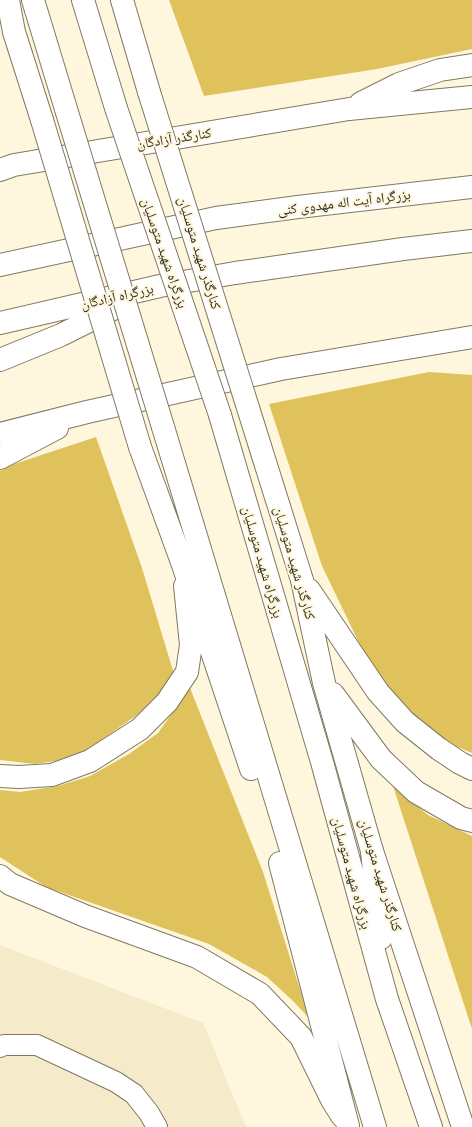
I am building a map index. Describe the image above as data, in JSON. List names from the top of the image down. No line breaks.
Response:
{"streets":{"main road":["کنارگذر آزادگان","بزرگراه آیت اله مهدوی کنی","بزرگراه شهید متوسلیان","کنارگذر شهید متوسلیان","بزرگراه آزادگان"]}}
